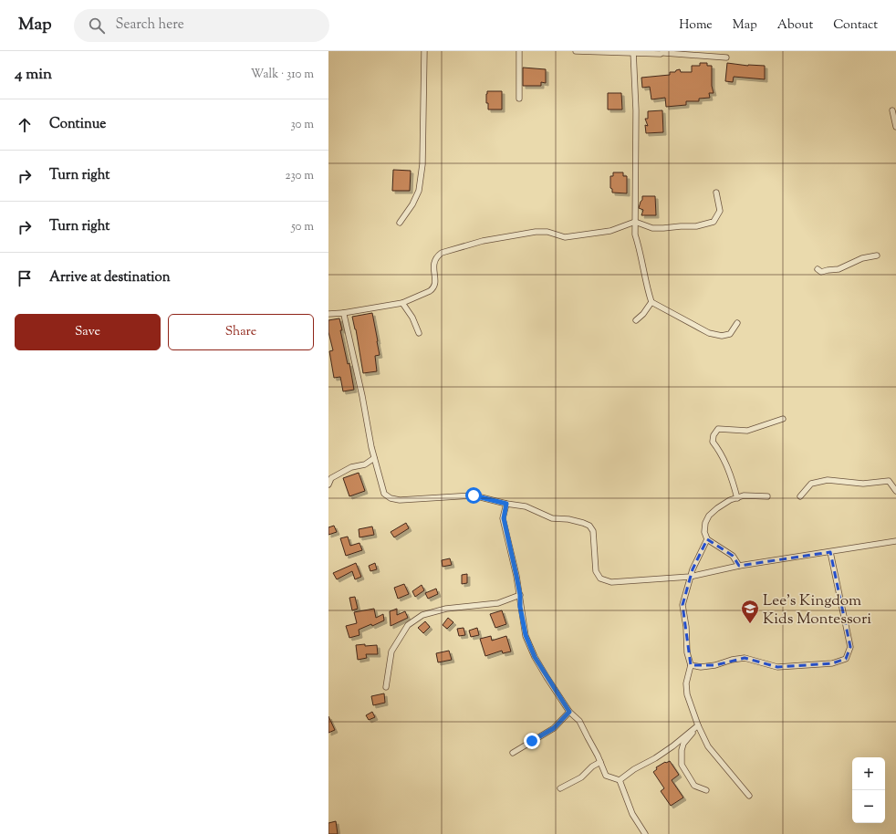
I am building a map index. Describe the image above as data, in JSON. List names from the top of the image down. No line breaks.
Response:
{"places":{"school or university":["Lee's Kingdom Kids Montessori"]},"page":{"header":"Map","search":"Search here","nav":["Home","Map","About","Contact"],"heading":["4 min","Walk · 310 m"],"list":[["Continue","30 m"],["Turn right","230 m"],["Turn right","50 m"],"Arrive at destination"],"buttons":["Save","Share"],"map_buttons":["+","−"]}}
